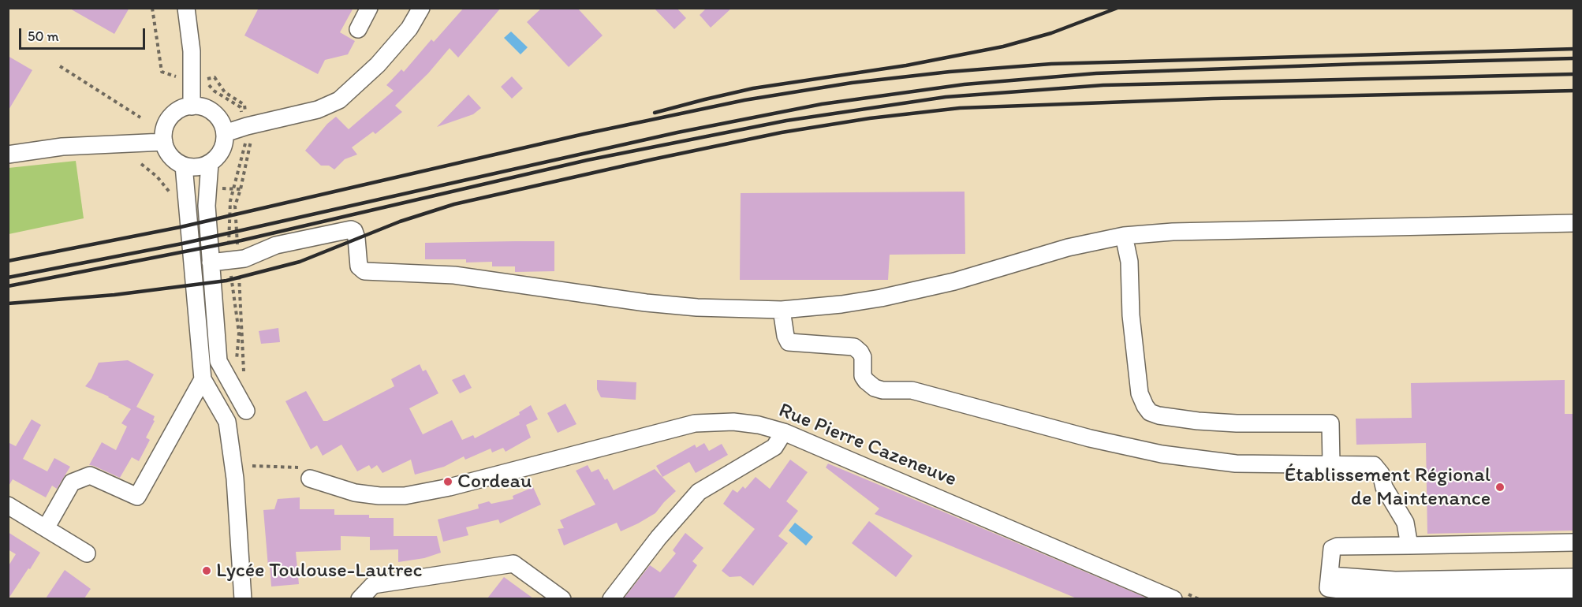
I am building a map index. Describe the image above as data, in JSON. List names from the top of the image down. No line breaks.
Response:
{"streets":{"street":["Rue Pierre Cazeneuve"]},"places":["Cordeau","Établissement Régional de Maintenance","Lycée Toulouse-Lautrec"],"scale_bar":"50 m"}
